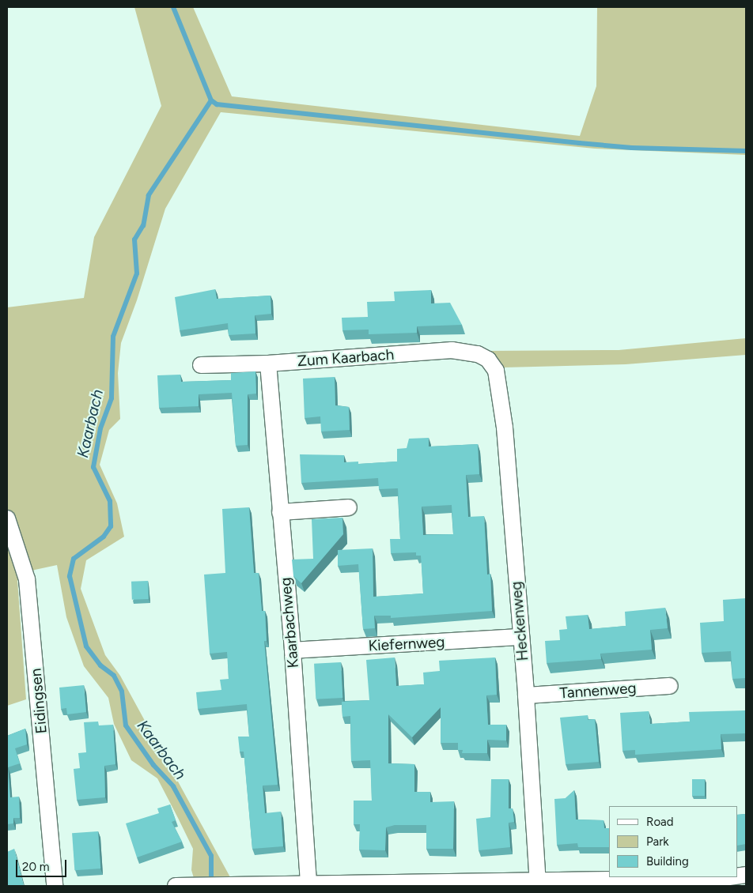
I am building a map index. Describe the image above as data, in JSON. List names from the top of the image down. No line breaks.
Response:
{"streets":{"street":["Zum Kaarbach","Heckenweg","Kaarbachweg","Kiefernweg","Tannenweg","Eidingsen"]},"crossings":[["Zum Kaarbach","Heckenweg"],["Zum Kaarbach","Kaarbachweg"],["Heckenweg","Kiefernweg"],["Heckenweg","Tannenweg"],["Kaarbachweg","Kiefernweg"]],"water":["Kaarbach"],"legend":["Road","Park","Building"],"scale_bar":"20 m"}
